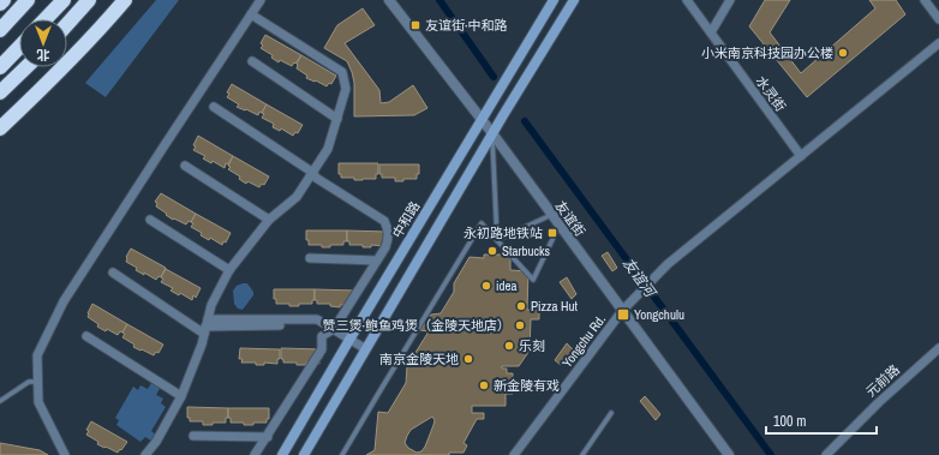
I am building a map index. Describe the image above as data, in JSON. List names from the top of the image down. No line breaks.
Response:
{"streets":{"main road":["中和路"],"street":["水灵街","友谊街","Yongchu Rd.","元前路"]},"crossings":[["水灵街","Yongchu Rd."],["友谊街","中和路"],["友谊街","Yongchu Rd."]],"water":["友谊河"],"places":{"transit":["友谊街·中和路","永初路地铁站","Yongchulu"],"other":["小米南京科技园办公楼","Starbucks","idea","Pizza Hut","赞三煲·鲍鱼鸡煲（金陵天地店）","乐刻","南京金陵天地","新金陵有戏"]},"scale_bar":"100 m","north":"bottom"}
